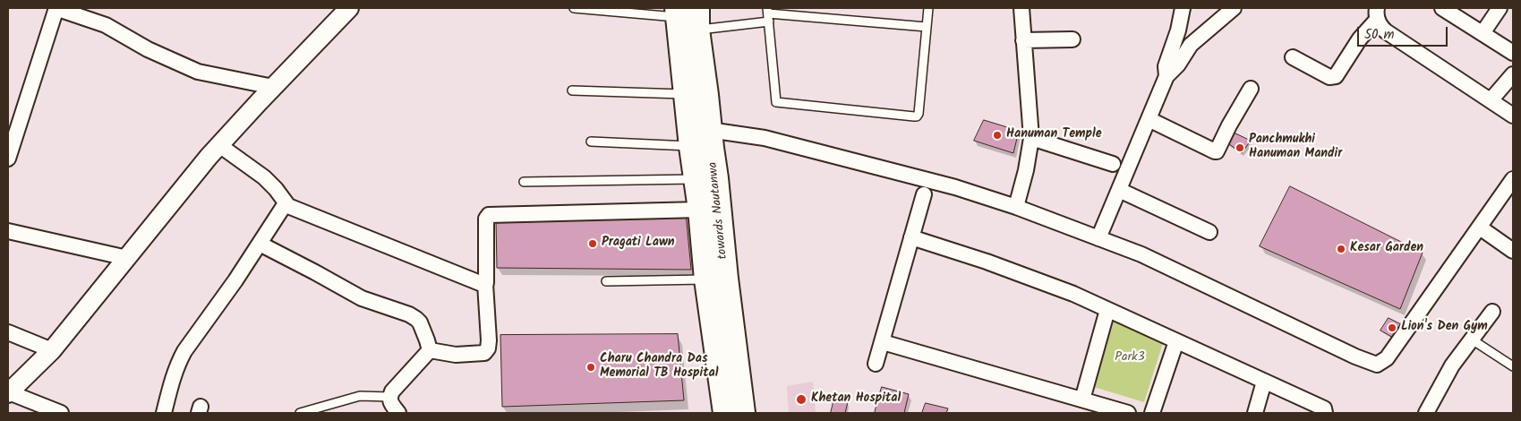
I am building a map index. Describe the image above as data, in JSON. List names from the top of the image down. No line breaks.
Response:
{"streets":{"main road":["towards Nautanwa"]},"parks":["Park3"],"places":["Hanuman Temple","Panchmukhi Hanuman Mandir","Pragati Lawn","Kesar Garden","Lion's Den Gym","Charu Chandra Das Memorial TB Hospital","Khetan Hospital"],"scale_bar":"50 m"}
